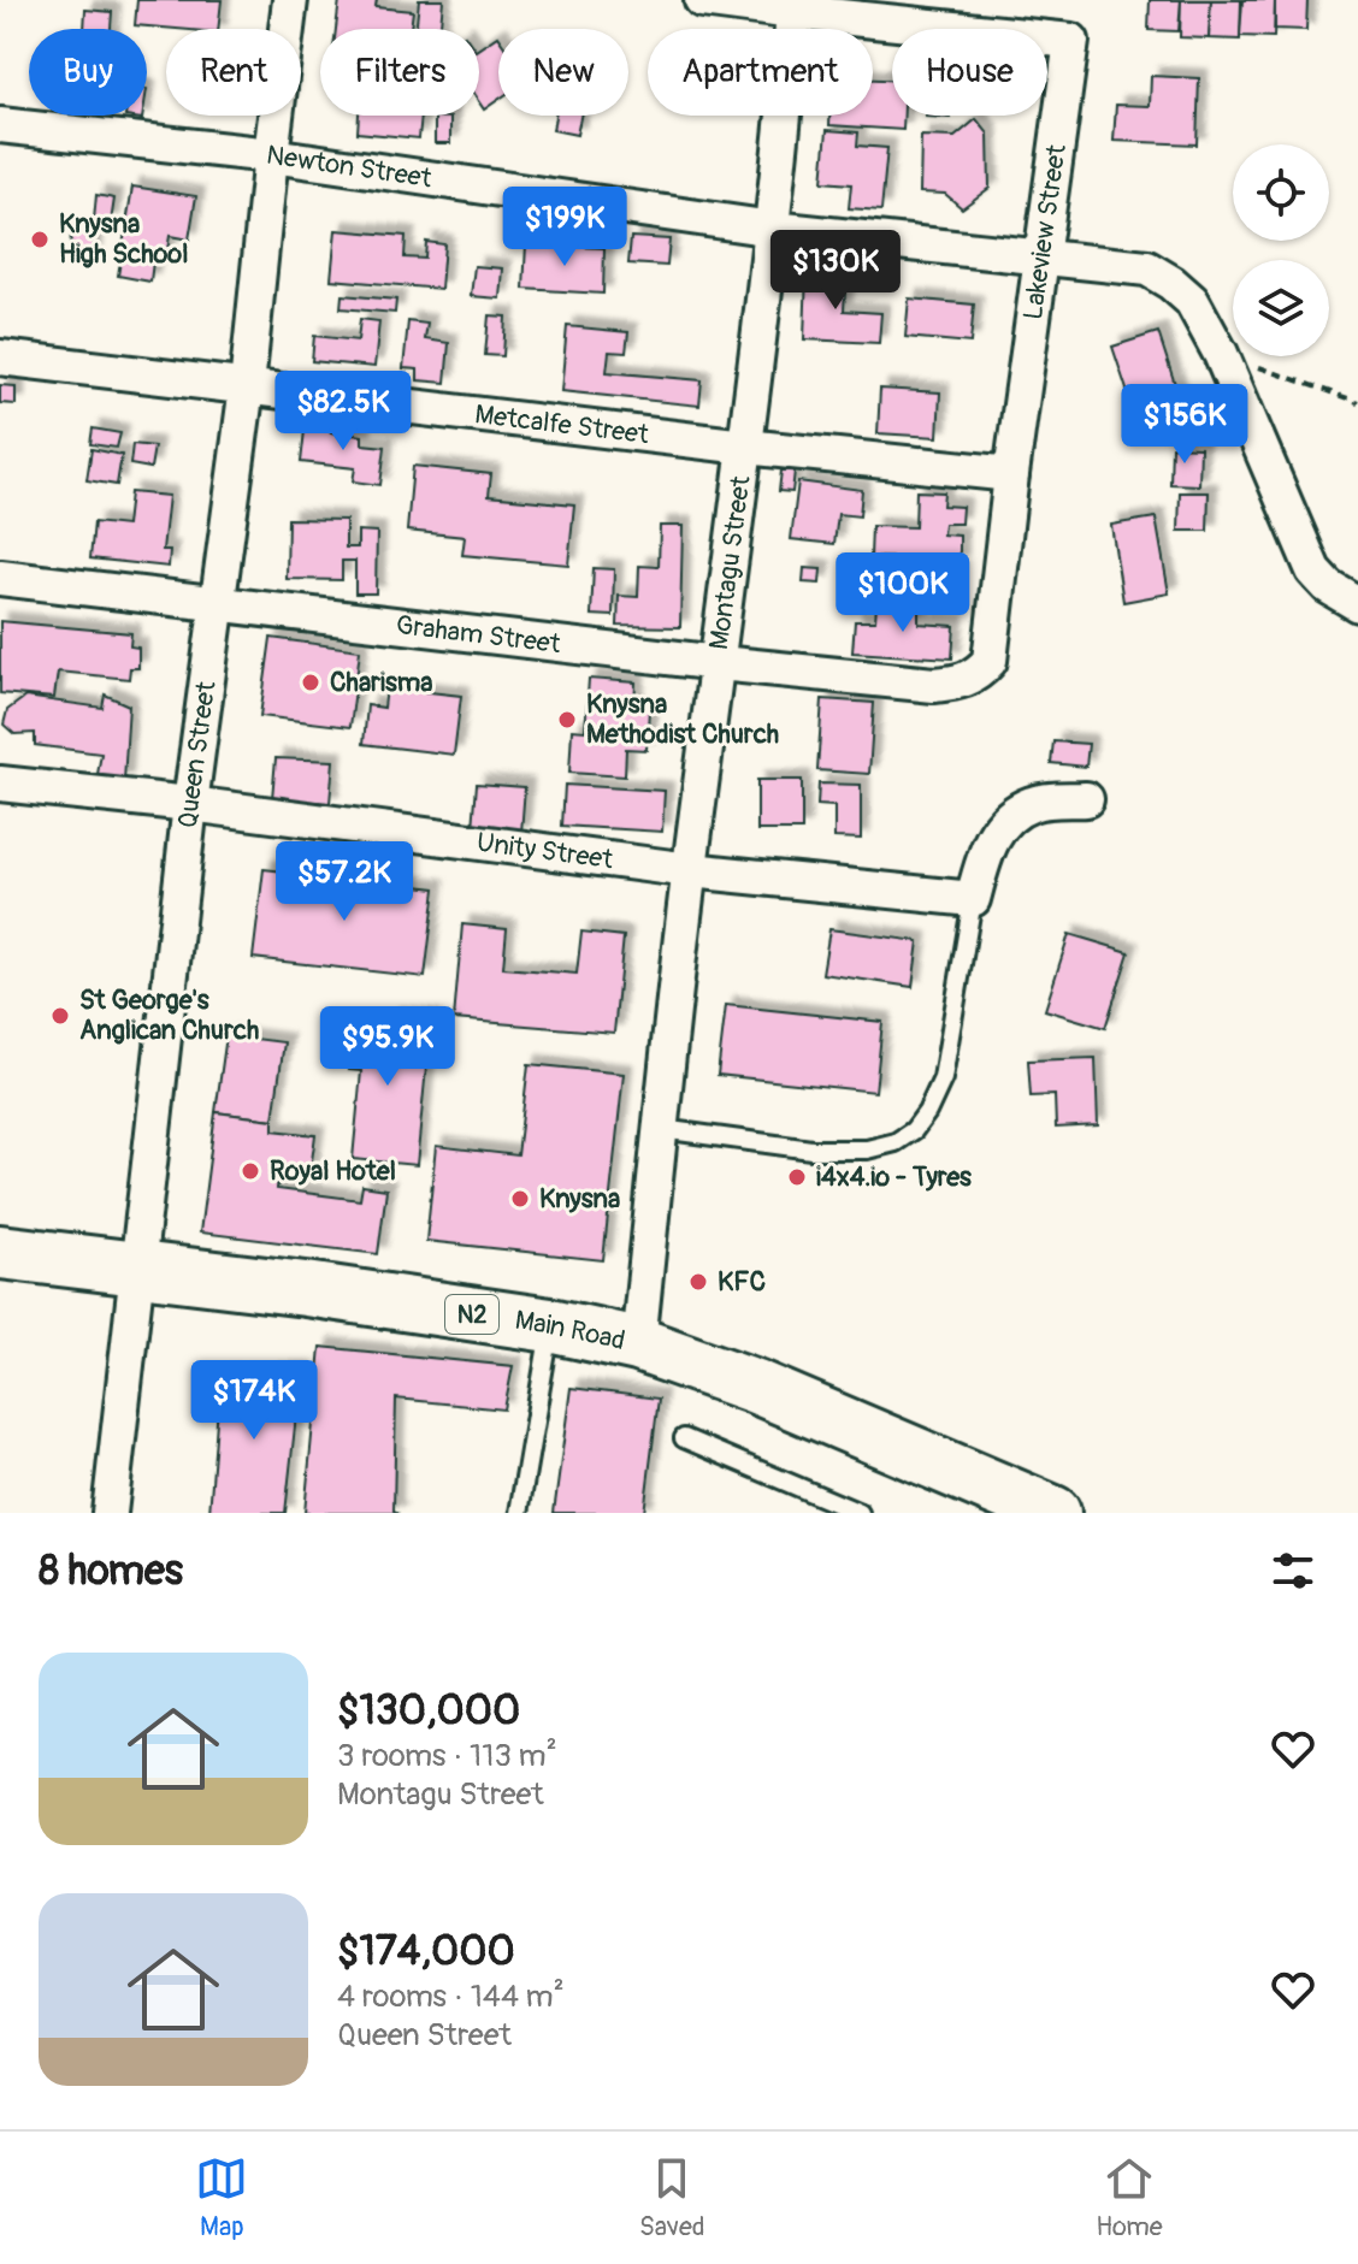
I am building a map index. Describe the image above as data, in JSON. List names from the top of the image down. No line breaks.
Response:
{"streets":{"highway":["N2","Main Road"],"street":["Newton Street","Lakeview Street","Metcalfe Street","Montagu Street","Graham Street","Queen Street","Unity Street"]},"crossings":[["Newton Street","Lakeview Street"],["Newton Street","Montagu Street"],["Newton Street","Queen Street"],["Lakeview Street","Metcalfe Street"],["Lakeview Street","Montagu Street"],["Lakeview Street","Graham Street"],["Metcalfe Street","Montagu Street"],["Metcalfe Street","Queen Street"],["Montagu Street","Graham Street"],["Montagu Street","Unity Street"],["Montagu Street","Main Road"],["Graham Street","Queen Street"],["Queen Street","Unity Street"],["Queen Street","Main Road"]],"places":["Knysna High School","Charisma","Knysna Methodist Church","St George's Anglican Church","Royal Hotel","i4x4.io - Tyres","Knysna","KFC"],"page":{"chip":["Buy","Rent","Filters","New","Apartment","House"],"price":["$199K","$130K","$82.5K","$156K","$100K","$57.2K","$95.9K","$174K"],"heading":"8 homes","list":[{"name":"$130,000","note":"3 rooms · 113 m² · Montagu Street"},{"name":"$174,000","note":"4 rooms · 144 m² · Queen Street"}],"tabs":["Map","Saved","Home"]}}
